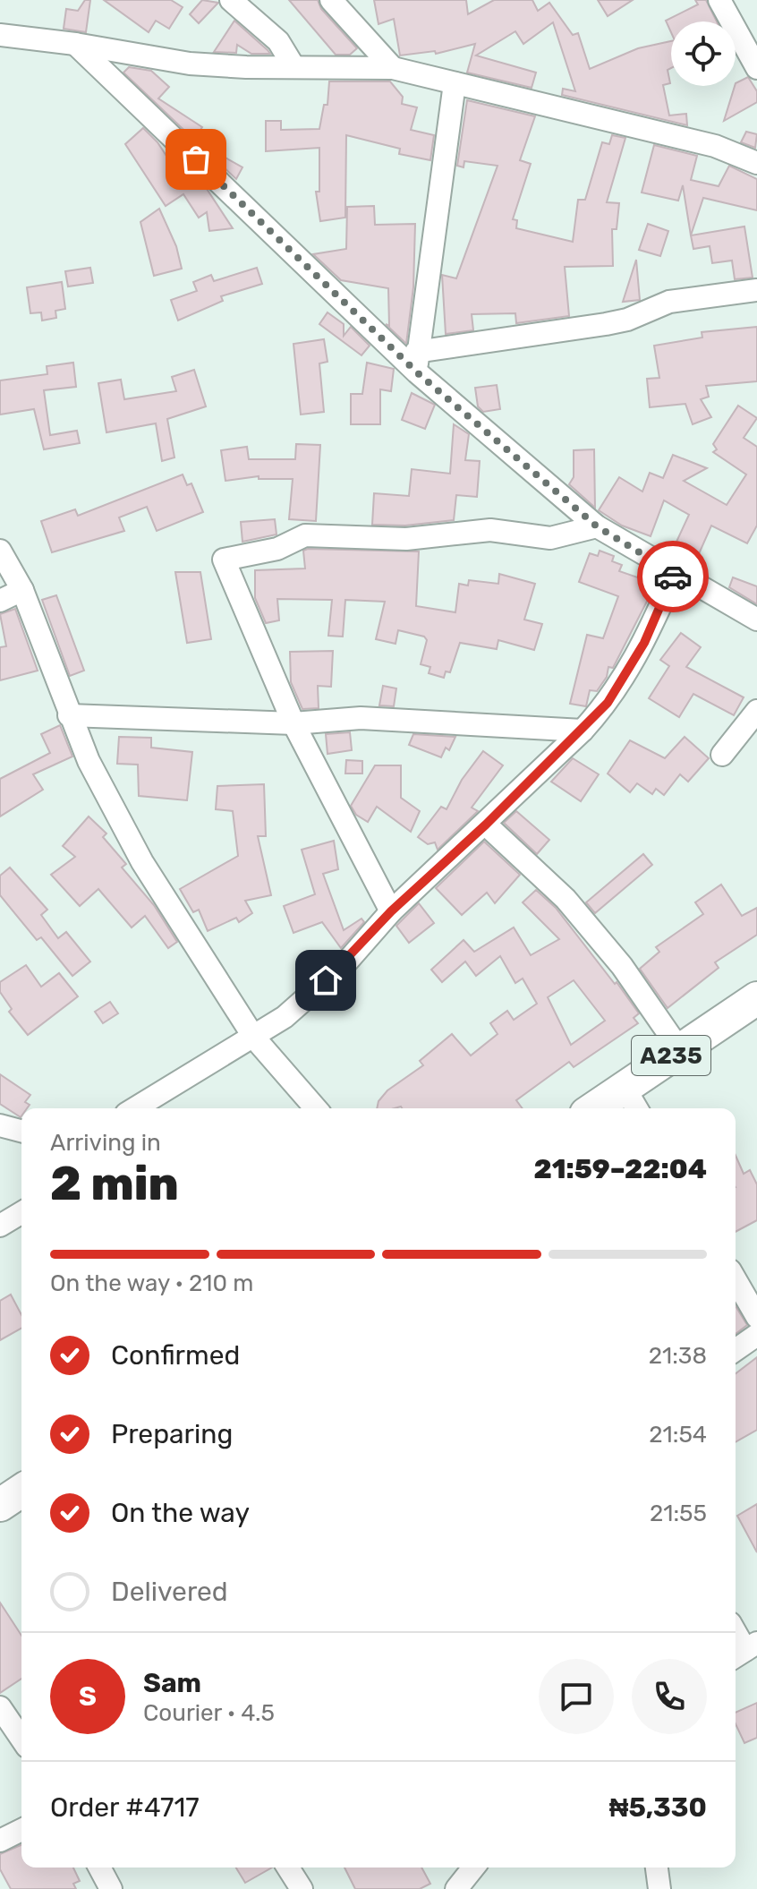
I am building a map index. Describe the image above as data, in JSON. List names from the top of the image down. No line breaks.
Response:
{"streets":{"highway":["A235"]},"page":{"heading":["2 min","Arriving in","21:59–22:04"],"panel":["Sam","Courier · 4.5","Order #4717","₦5,330"],"bar":"On the way · 210 m","list":[["Confirmed","21:38"],["Preparing","21:54"],["On the way","21:55"],"Delivered"],"round":"S"}}
